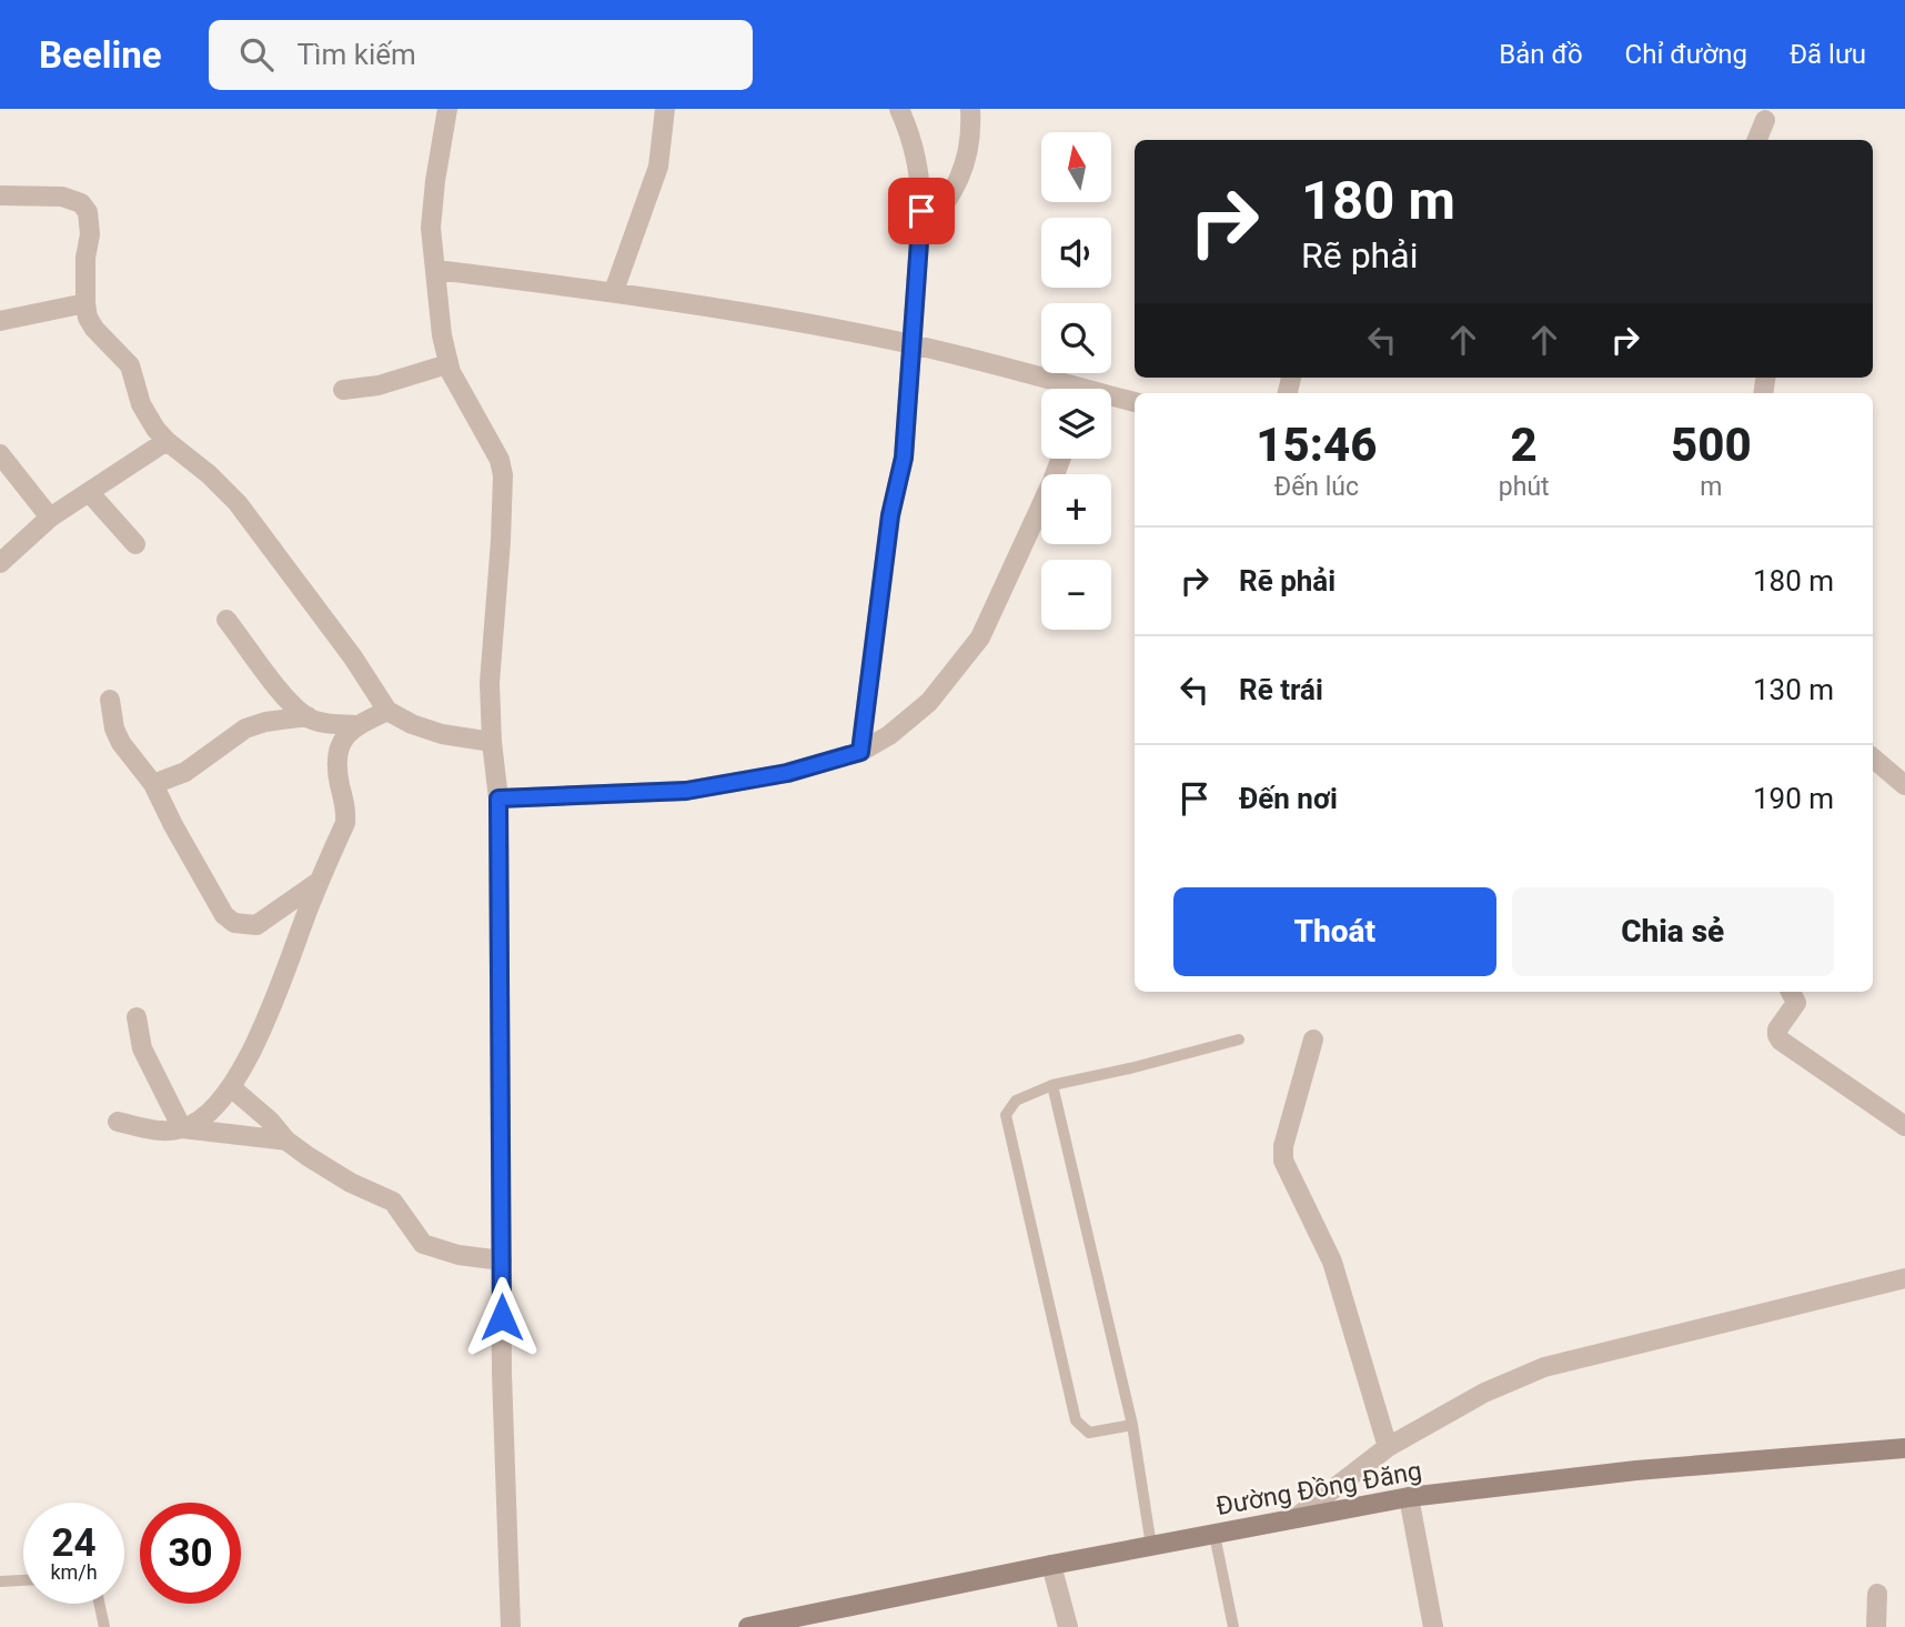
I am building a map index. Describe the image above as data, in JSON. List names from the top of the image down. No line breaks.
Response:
{"streets":{"main road":["Đường Đồng Đăng"]},"north":"top","page":{"header":"Beeline","search":"Tìm kiếm","nav":["Bản đồ","Chỉ đường","Đã lưu"],"map_buttons":["+","−"],"turn":["180 m","Rẽ phải"],"eta":["15:46","Đến lúc","2","phút","500","m"],"list":[{"name":"Rẽ phải","value":"180 m"},{"name":"Rẽ trái","value":"130 m"},{"name":"Đến nơi","value":"190 m"}],"buttons":["Thoát","Chia sẻ"],"speed":"24 km/h","limit":"30"}}
